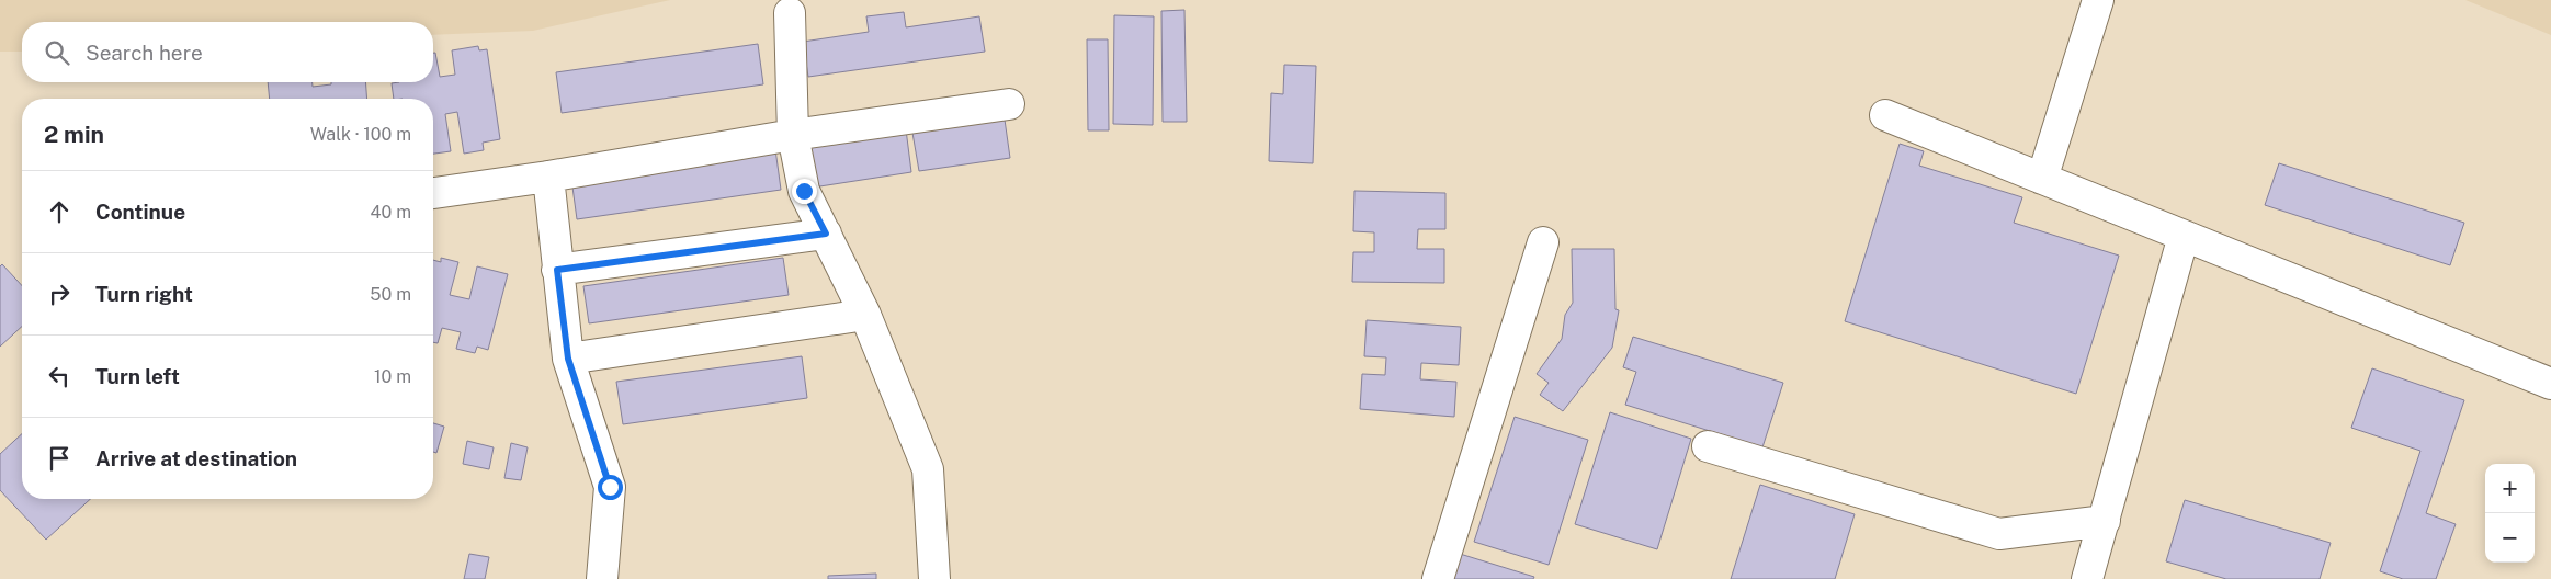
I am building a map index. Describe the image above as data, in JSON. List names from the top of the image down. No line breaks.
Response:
{"page":{"search":"Search here","heading":["2 min","Walk · 100 m"],"list":[["Continue","40 m"],["Turn right","50 m"],["Turn left","10 m"],"Arrive at destination"],"map_buttons":["+","−"]}}
